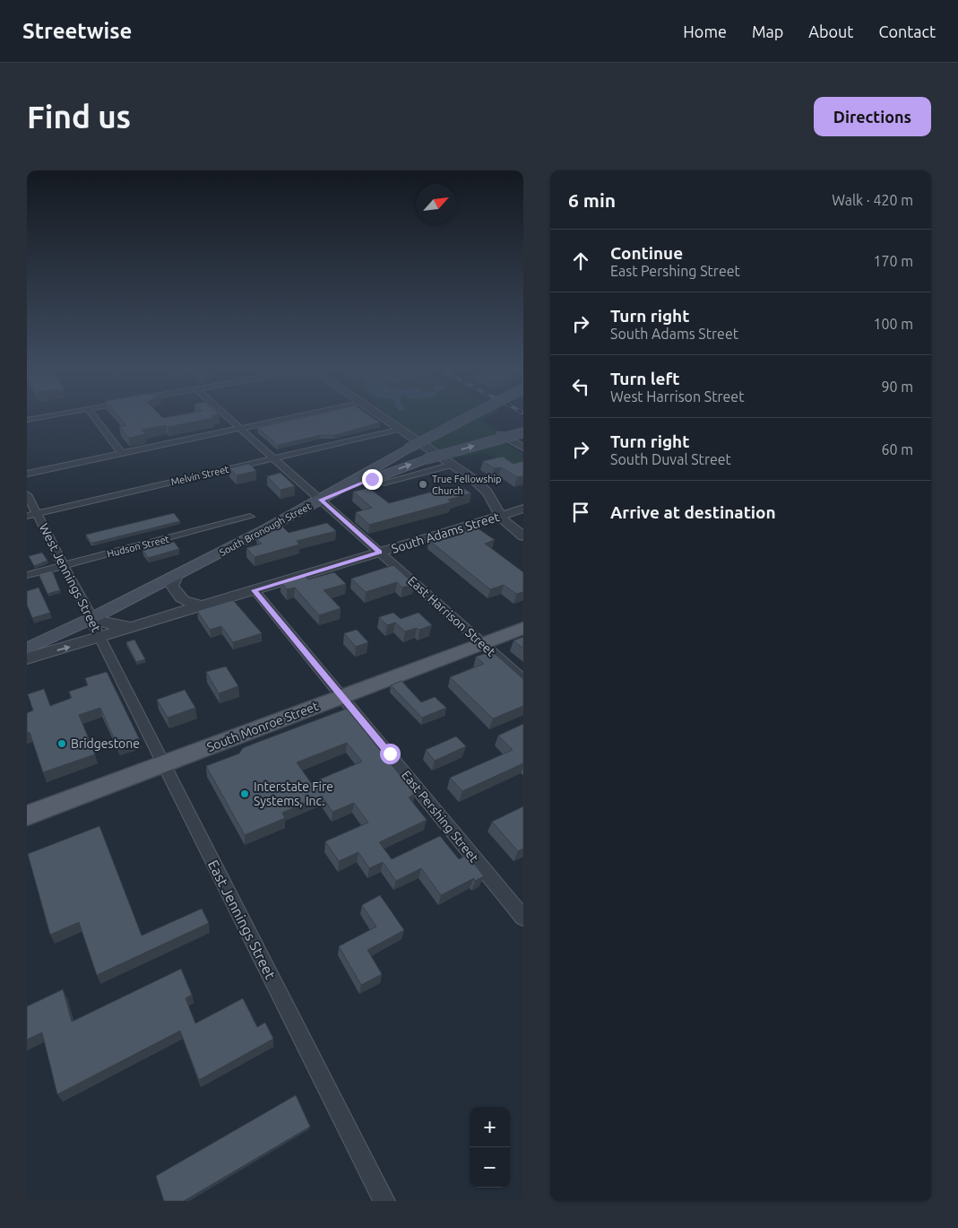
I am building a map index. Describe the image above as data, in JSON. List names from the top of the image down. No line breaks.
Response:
{"streets":{"main road":["South Bronough Street","South Monroe Street"],"street":["Melvin Street","South Adams Street","Hudson Street","West Jennings Street","East Harrison Street","East Pershing Street","East Jennings Street"]},"crossings":[["Melvin Street","West Jennings Street"],["Melvin Street","East Harrison Street"],["South Bronough Street","South Adams Street"],["South Bronough Street","West Jennings Street"],["South Bronough Street","East Harrison Street"],["South Adams Street","West Jennings Street"],["South Adams Street","East Harrison Street"],["South Adams Street","East Pershing Street"],["South Adams Street","East Jennings Street"],["Hudson Street","West Jennings Street"],["West Jennings Street","East Jennings Street"],["East Harrison Street","South Monroe Street"],["South Monroe Street","East Pershing Street"],["South Monroe Street","East Jennings Street"]],"places":["True Fellowship Church","Bridgestone","Interstate Fire Systems, Inc."],"north":"top right","page":{"header":"Streetwise","nav":["Home","Map","About","Contact"],"buttons":"Directions","title":"Find us","heading":["6 min","Walk · 420 m"],"list":[["Continue","East Pershing Street","170 m"],["Turn right","South Adams Street","100 m"],["Turn left","West Harrison Street","90 m"],["Turn right","South Duval Street","60 m"],"Arrive at destination"],"map_buttons":["+","−"]}}
